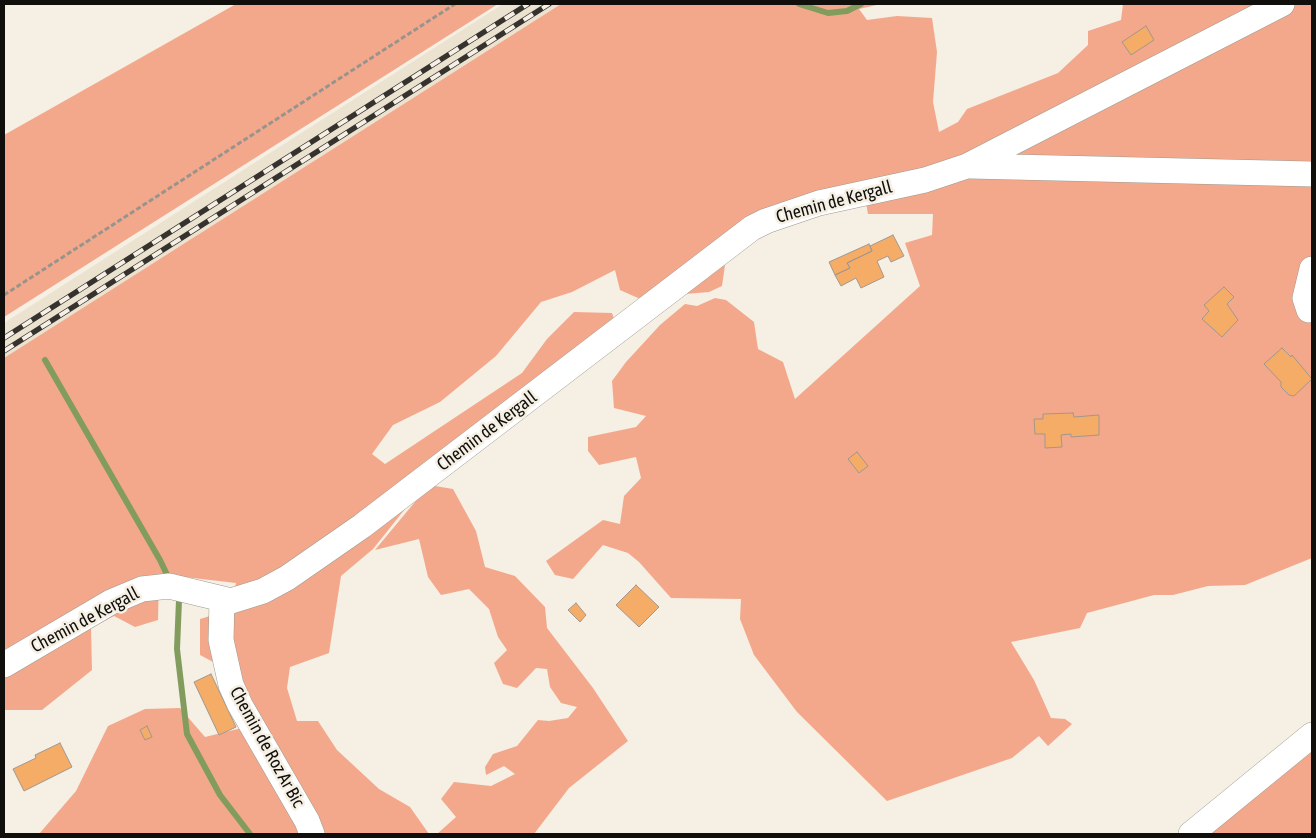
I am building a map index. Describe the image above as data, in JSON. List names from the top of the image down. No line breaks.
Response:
{"streets":{"street":["Chemin de Kergall","Chemin de Roz Ar Bic"]},"crossings":[["Chemin de Kergall","Chemin de Roz Ar Bic"]]}
